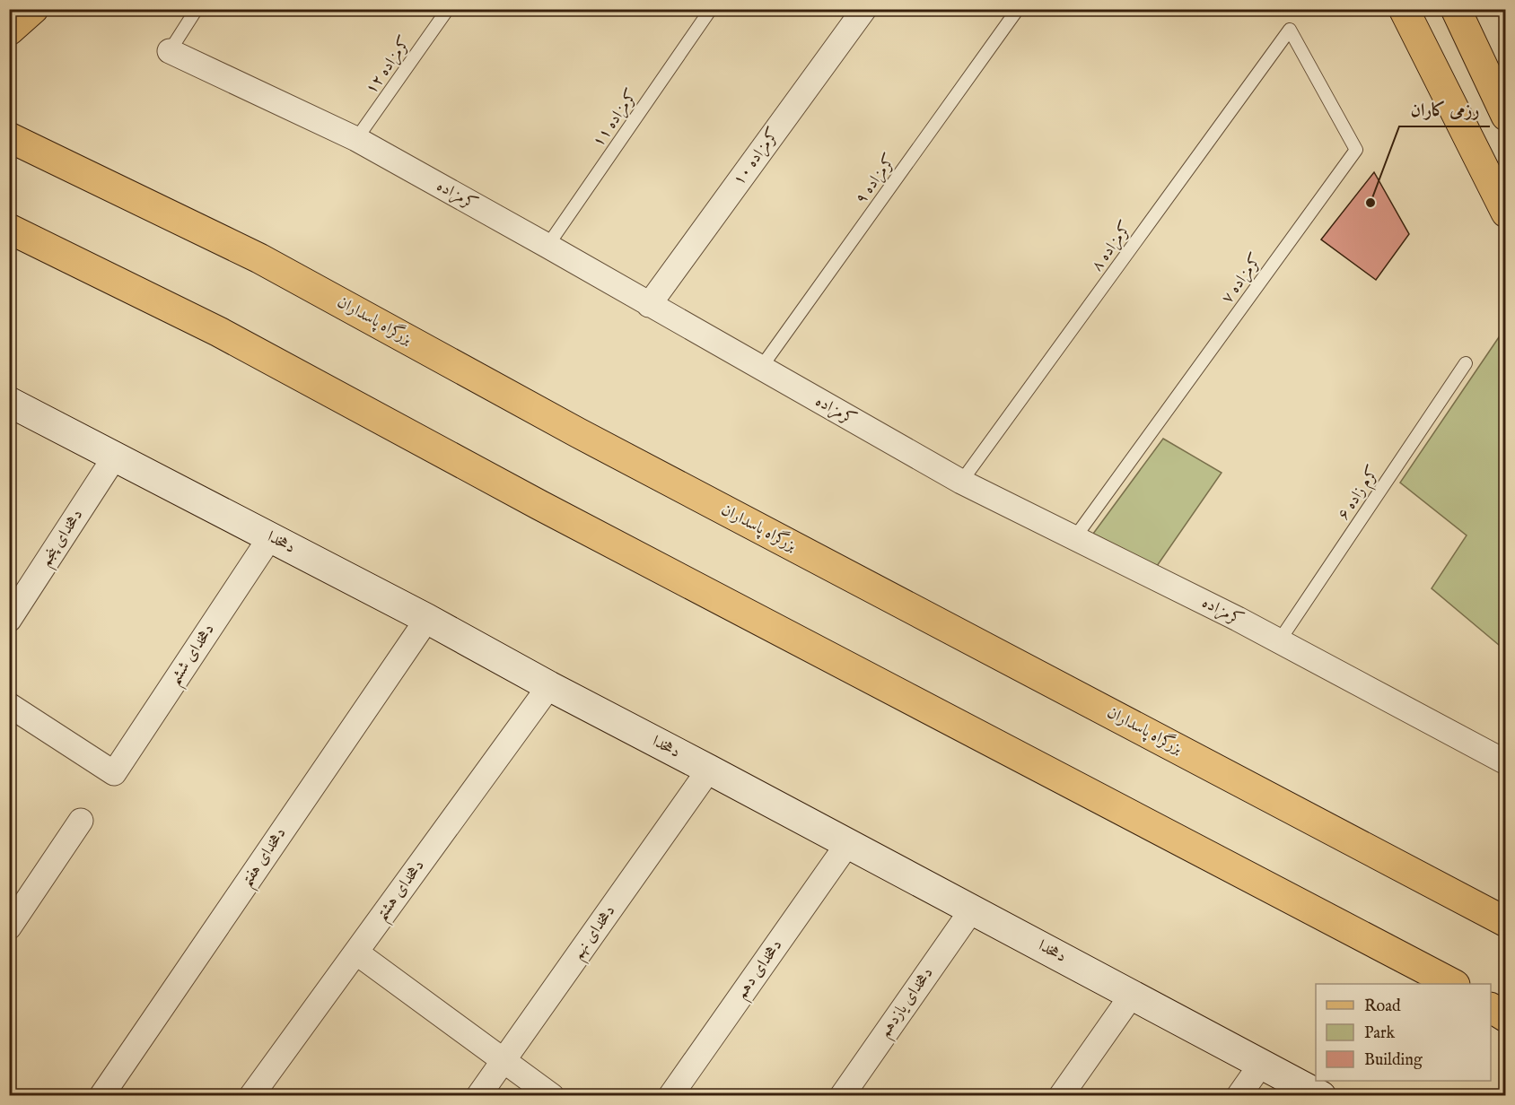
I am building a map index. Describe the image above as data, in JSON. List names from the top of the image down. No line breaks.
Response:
{"streets":{"main road":["بزرگراه پاسداران","دهخدا"],"street":["کرمزاده ١٠","کرمزاده","دهخدای پنجم","دهخدای ششم","دهخدای هفتم","دهخدای هشتم","دهخدای نهم","دهخدای دهم","دهخدای یازدهم"],"lane":["کرمزاده ١٢","کرمزاده ١١","کرمزاده ٩","کرمزاده ٨","کرمزاده ٧","کرم زاده ۶"]},"crossings":[["کرمزاده ١٢","کرمزاده"],["کرمزاده ١١","کرمزاده"],["کرمزاده ١٠","کرمزاده"],["کرمزاده ٩","کرمزاده"],["کرمزاده","کرمزاده ٨"],["کرمزاده","کرمزاده ٧"],["کرمزاده","کرم زاده ۶"],["کرمزاده ٨","کرمزاده ٧"],["دهخدای پنجم","دهخدا"],["دهخدا","دهخدای ششم"],["دهخدا","دهخدای هفتم"],["دهخدا","دهخدای هشتم"],["دهخدا","دهخدای نهم"],["دهخدا","دهخدای دهم"],["دهخدا","دهخدای یازدهم"]],"places":["رزمی کاران"],"legend":["Road","Park","Building"]}
